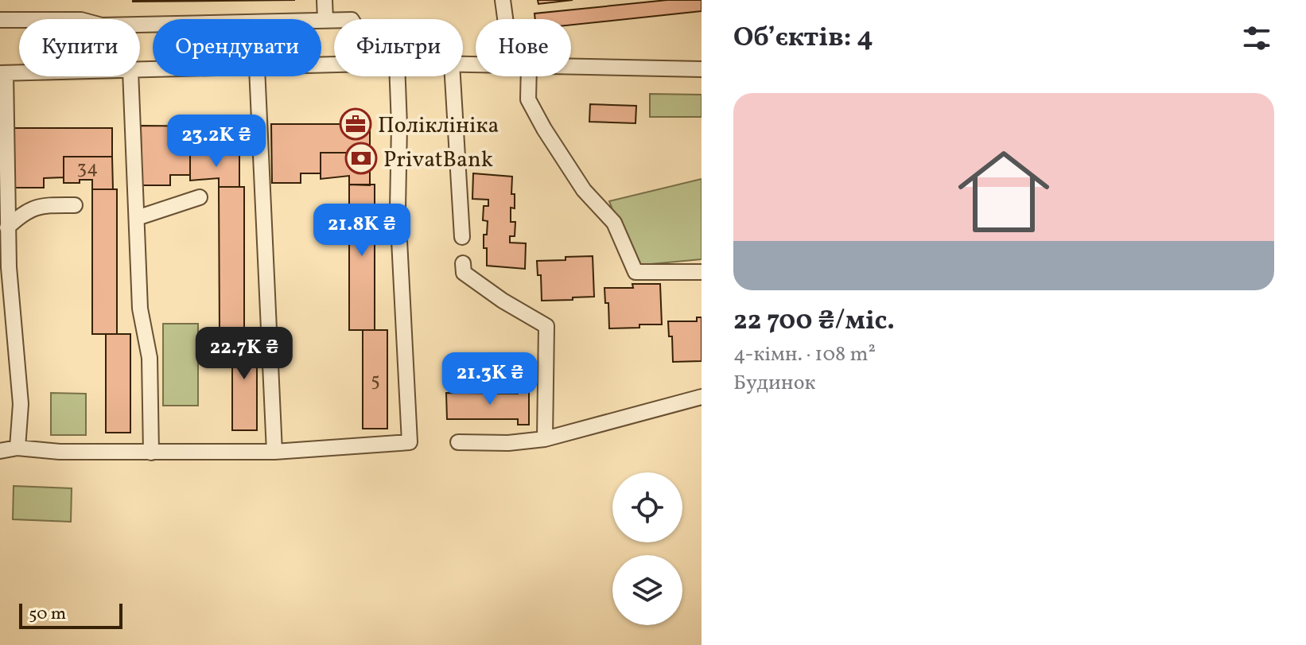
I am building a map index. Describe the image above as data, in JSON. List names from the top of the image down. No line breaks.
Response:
{"places":{"office":["Поліклініка"],"bank":["PrivatBank"]},"house_numbers":["34","5"],"scale_bar":"50 m","page":{"heading":"Об’єктів: 4","chip":["Купити","Орендувати","Фільтри","Нове"],"list":[{"name":"22 700 ₴/міс.","note":"4-кімн. · 108 m² · Будинок"}],"price":["23.2K ₴","21.8K ₴","22.7K ₴","21.3K ₴"],"scale":"50 m"}}
